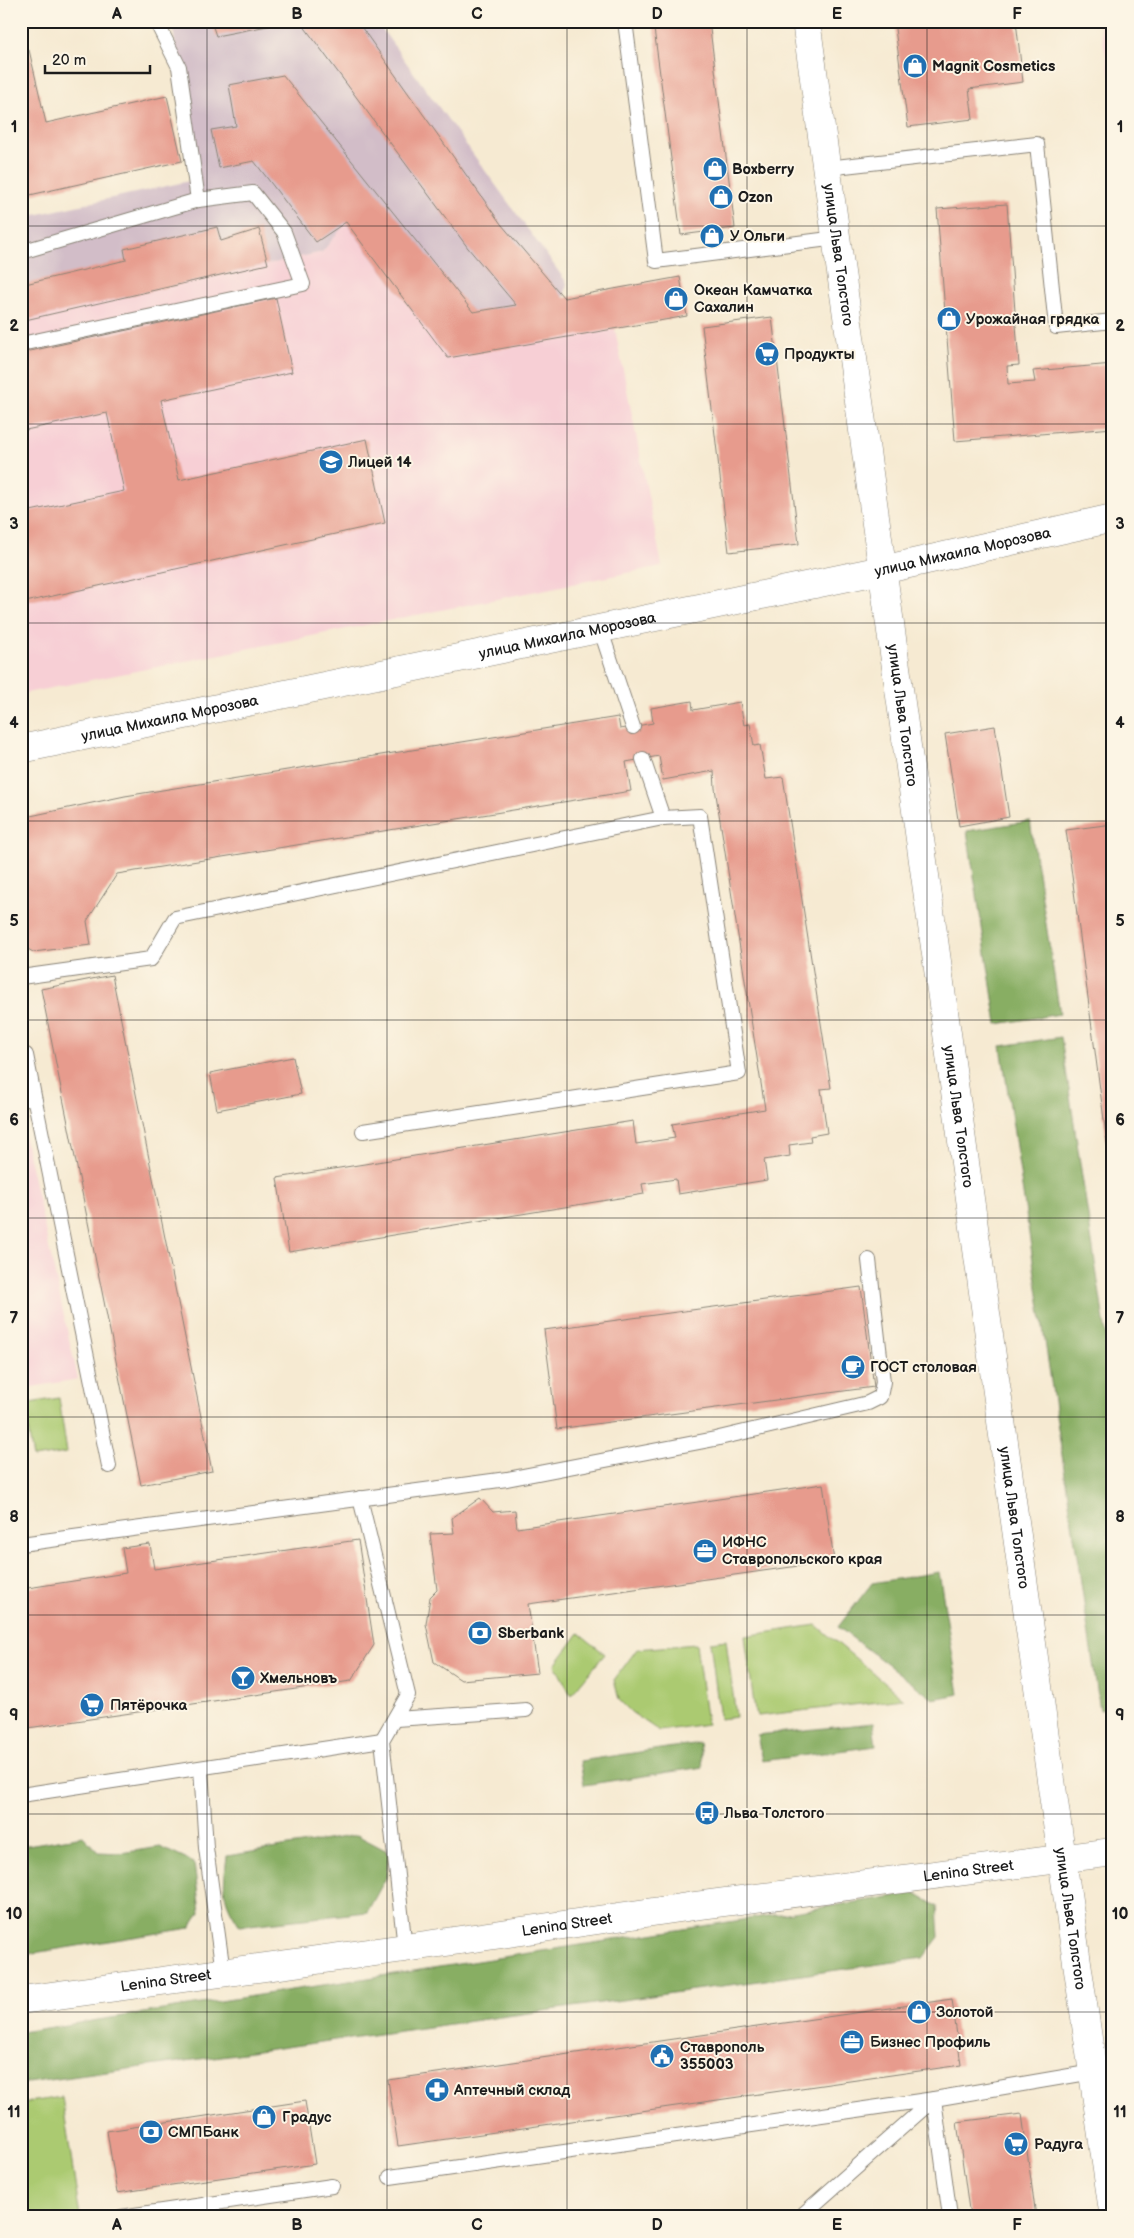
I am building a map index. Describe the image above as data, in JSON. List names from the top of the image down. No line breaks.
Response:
{"streets":{"street":["улица Льва Толстого","улица Михаила Морозова","Lenina Street"]},"crossings":[["улица Льва Толстого","улица Михаила Морозова"],["улица Льва Толстого","Lenina Street"]],"places":{"shop":["Magnit Cosmetics","Boxberry","Ozon","У Ольги","Океан Камчатка Сахалин","Урожайная грядка","Золотой","Градус"],"supermarket":["Продукты","Пятёрочка","Радуга"],"school or university":["Лицей 14"],"cafe":["ГОСТ столовая"],"office":["ИФНС Ставропольского края","Бизнес Профиль"],"bank":["Sberbank","СМПБанк"],"bar":["Хмельновъ"],"bus stop":["Льва Толстого"],"public building":["Ставрополь 355003"],"pharmacy":["Аптечный склад"]},"scale_bar":"20 m","grid":{"columns":["A","B","C","D","E","F"],"rows":["1","2","3","4","5","6","7","8","9","10","11"]}}
